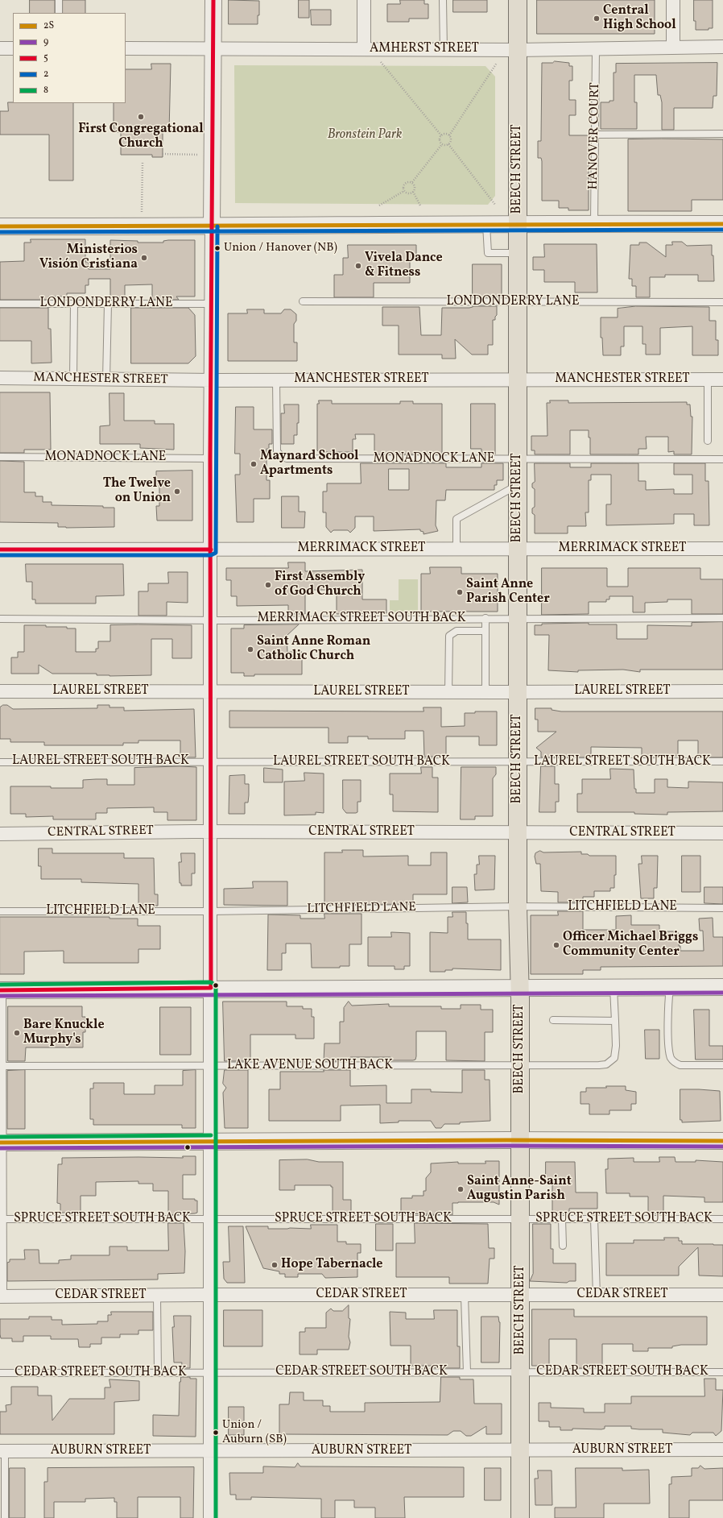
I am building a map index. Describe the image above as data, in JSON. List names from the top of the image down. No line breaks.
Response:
{"streets":{"main road":["BEECH STREET"],"street":["AMHERST STREET","MANCHESTER STREET","MERRIMACK STREET","LAUREL STREET","CENTRAL STREET","CEDAR STREET","AUBURN STREET"],"lane":["HANOVER COURT","LONDONDERRY LANE","MONADNOCK LANE","MERRIMACK STREET SOUTH BACK","LAUREL STREET SOUTH BACK","LITCHFIELD LANE","LAKE AVENUE SOUTH BACK","SPRUCE STREET SOUTH BACK","CEDAR STREET SOUTH BACK"]},"crossings":[["AMHERST STREET","HANOVER COURT"],["AMHERST STREET","BEECH STREET"],["BEECH STREET","LONDONDERRY LANE"],["BEECH STREET","MANCHESTER STREET"],["BEECH STREET","MONADNOCK LANE"],["BEECH STREET","MERRIMACK STREET"],["BEECH STREET","MERRIMACK STREET SOUTH BACK"],["BEECH STREET","LAUREL STREET"],["BEECH STREET","LAUREL STREET SOUTH BACK"],["BEECH STREET","CENTRAL STREET"],["BEECH STREET","LITCHFIELD LANE"],["BEECH STREET","LAKE AVENUE SOUTH BACK"],["BEECH STREET","SPRUCE STREET SOUTH BACK"],["BEECH STREET","CEDAR STREET"],["BEECH STREET","CEDAR STREET SOUTH BACK"],["BEECH STREET","AUBURN STREET"],["MANCHESTER STREET","MONADNOCK LANE"]],"parks":["Bronstein Park"],"places":["Central High School","First Congregational Church","Union / Hanover (NB)","Ministerios Visión Cristiana","Vivela Dance & Fitness","Maynard School Apartments","The Twelve on Union","First Assembly of God Church","Saint Anne Parish Center","Saint Anne Roman Catholic Church","Officer Michael Briggs Community Center","Bare Knuckle Murphy's","Saint Anne-Saint Augustin Parish","Hope Tabernacle","Union / Auburn (SB)"],"lines":["transit line 5","transit line 2S","transit line 2","transit line 8","transit line 9"],"legend":["2S","9","5","2","8"]}
